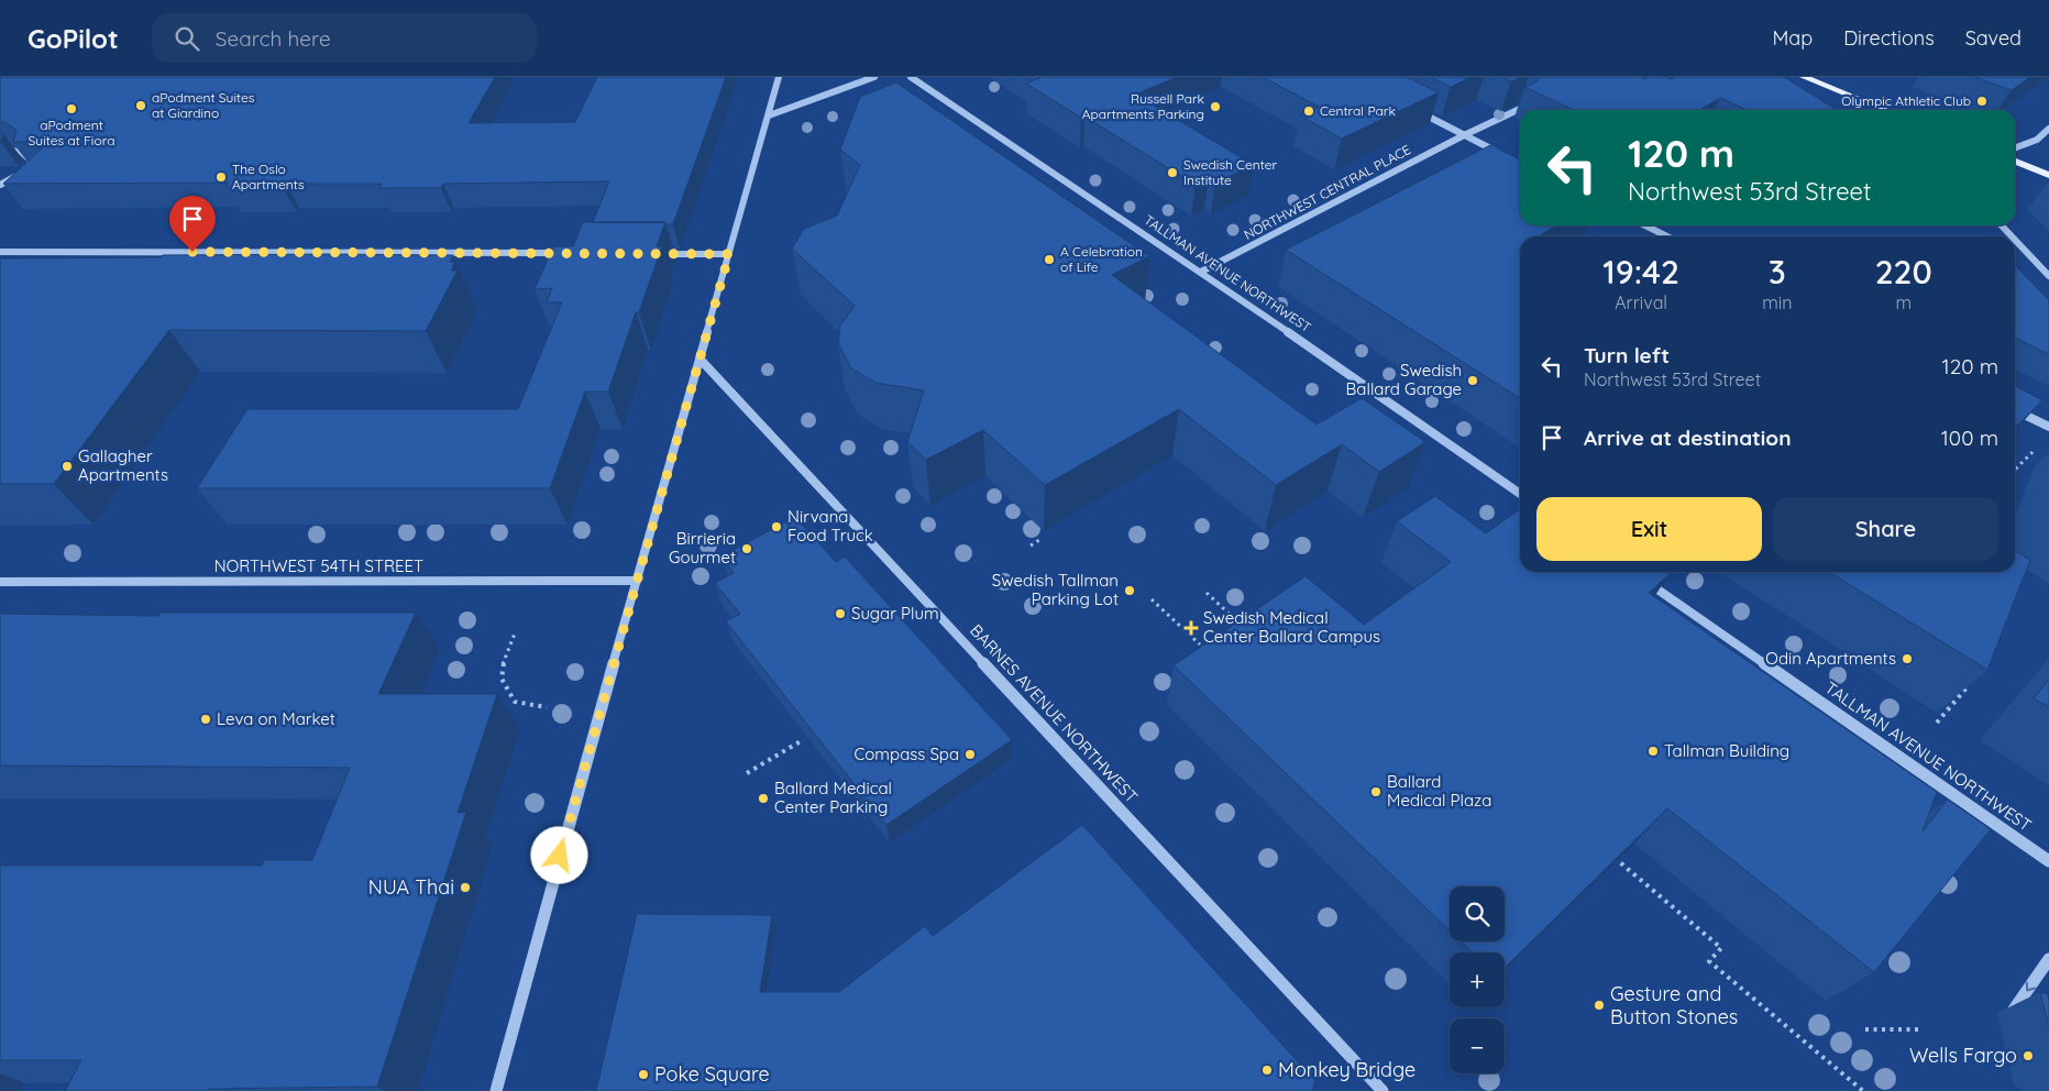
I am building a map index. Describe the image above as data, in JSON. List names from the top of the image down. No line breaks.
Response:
{"streets":{"street":["NORTHWEST CENTRAL PLACE","TALLMAN AVENUE NORTHWEST","NORTHWEST 54TH STREET","BARNES AVENUE NORTHWEST"]},"crossings":[["NORTHWEST CENTRAL PLACE","TALLMAN AVENUE NORTHWEST"]],"places":{"other":["Olympic Athletic Club","aPodment Suites at Giardino","Russell Park Apartments Parking","aPodment Suites at Fiora","Central Park","Swedish Center Institute","The Oslo Apartments","A Celebration of Life","Swedish Ballard Garage","Gallagher Apartments","Nirvana Food Truck","Birrieria Gourmet","Swedish Tallman Parking Lot","Sugar Plum","Odin Apartments","Leva on Market","Tallman Building","Compass Spa","Ballard Medical Plaza","Ballard Medical Center Parking","NUA Thai","Gesture and Button Stones","Wells Fargo","Monkey Bridge","Poke Square"],"health":["Swedish Medical Center Ballard Campus"]},"page":{"header":"GoPilot","search":"Search here","nav":["Map","Directions","Saved"],"turn":["120 m","Northwest 53rd Street"],"eta":["19:42","Arrival","3","min","220","m"],"list":[{"name":"Turn left","note":"Northwest 53rd Street","value":"120 m"},{"name":"Arrive at destination","value":"100 m"}],"buttons":["Exit","Share"],"map_buttons":["+","−"]}}
